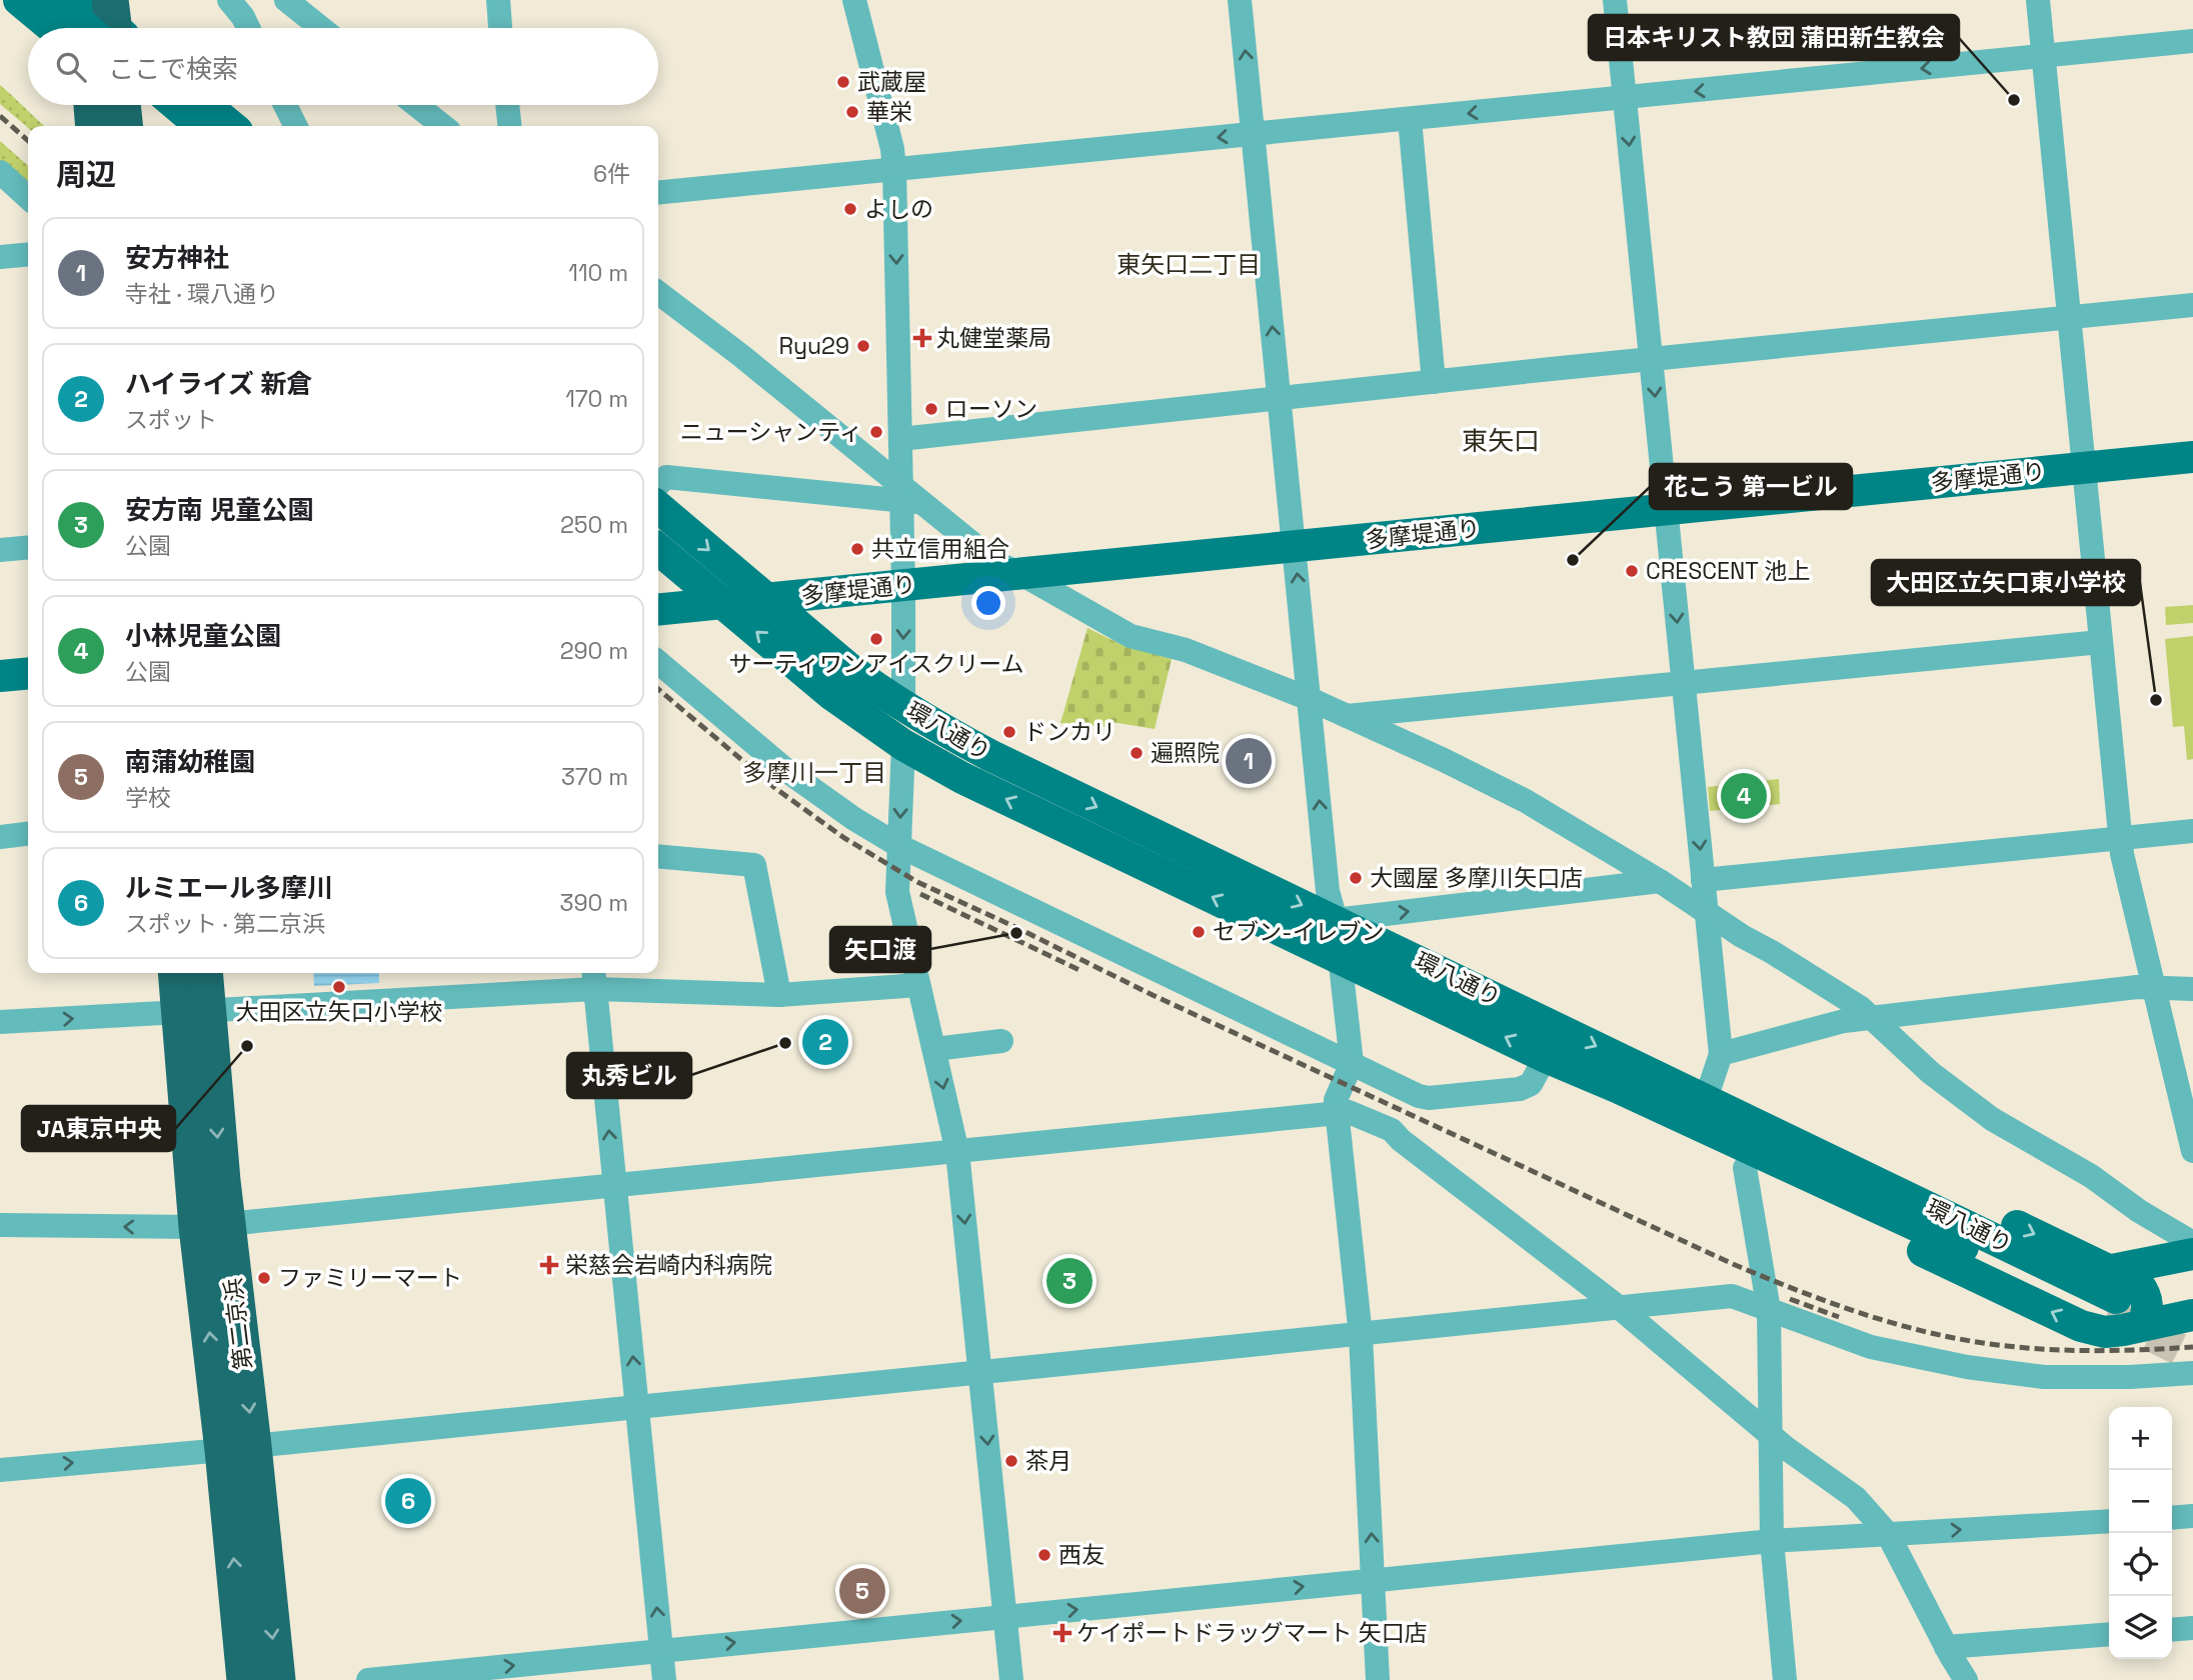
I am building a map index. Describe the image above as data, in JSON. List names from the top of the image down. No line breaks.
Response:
{"streets":{"highway":["第二京浜"],"main road":["多摩堤通り","環八通り"]},"crossings":[["多摩堤通り","環八通り"]],"districts":["東矢口二丁目","東矢口","多摩川一丁目"],"places":{"other":["武蔵屋","日本キリスト教団 蒲田新生教会","華栄","よしの","Ryu29","ローソン","ニューシャンティ","共立信用組合","花こう 第一ビル","CRESCENT 池上","サーティワンアイスクリーム","大田区立矢口東小学校","ドンカリ","遍照院","大國屋 多摩川矢口店","セブン-イレブン","矢口渡","大田区立矢口小学校","丸秀ビル","JA東京中央","ファミリーマート","茶月","西友"],"health":["丸健堂薬局","栄慈会岩崎内科病院","ケイポートドラッグマート 矢口店"]},"page":{"search":"ここで検索","heading":["周辺","6件"],"list":[{"mark":"1","name":"安方神社","note":"寺社 · 環八通り","value":"110 m"},{"mark":"2","name":"ハイライズ 新倉","note":"スポット","value":"170 m"},{"mark":"3","name":"安方南 児童公園","note":"公園","value":"250 m"},{"mark":"4","name":"小林児童公園","note":"公園","value":"290 m"},{"mark":"5","name":"南蒲幼稚園","note":"学校","value":"370 m"},{"mark":"6","name":"ルミエール多摩川","note":"スポット · 第二京浜","value":"390 m"}],"pins":["1","4","2","3","6","5"],"map_buttons":["+","−"]}}
